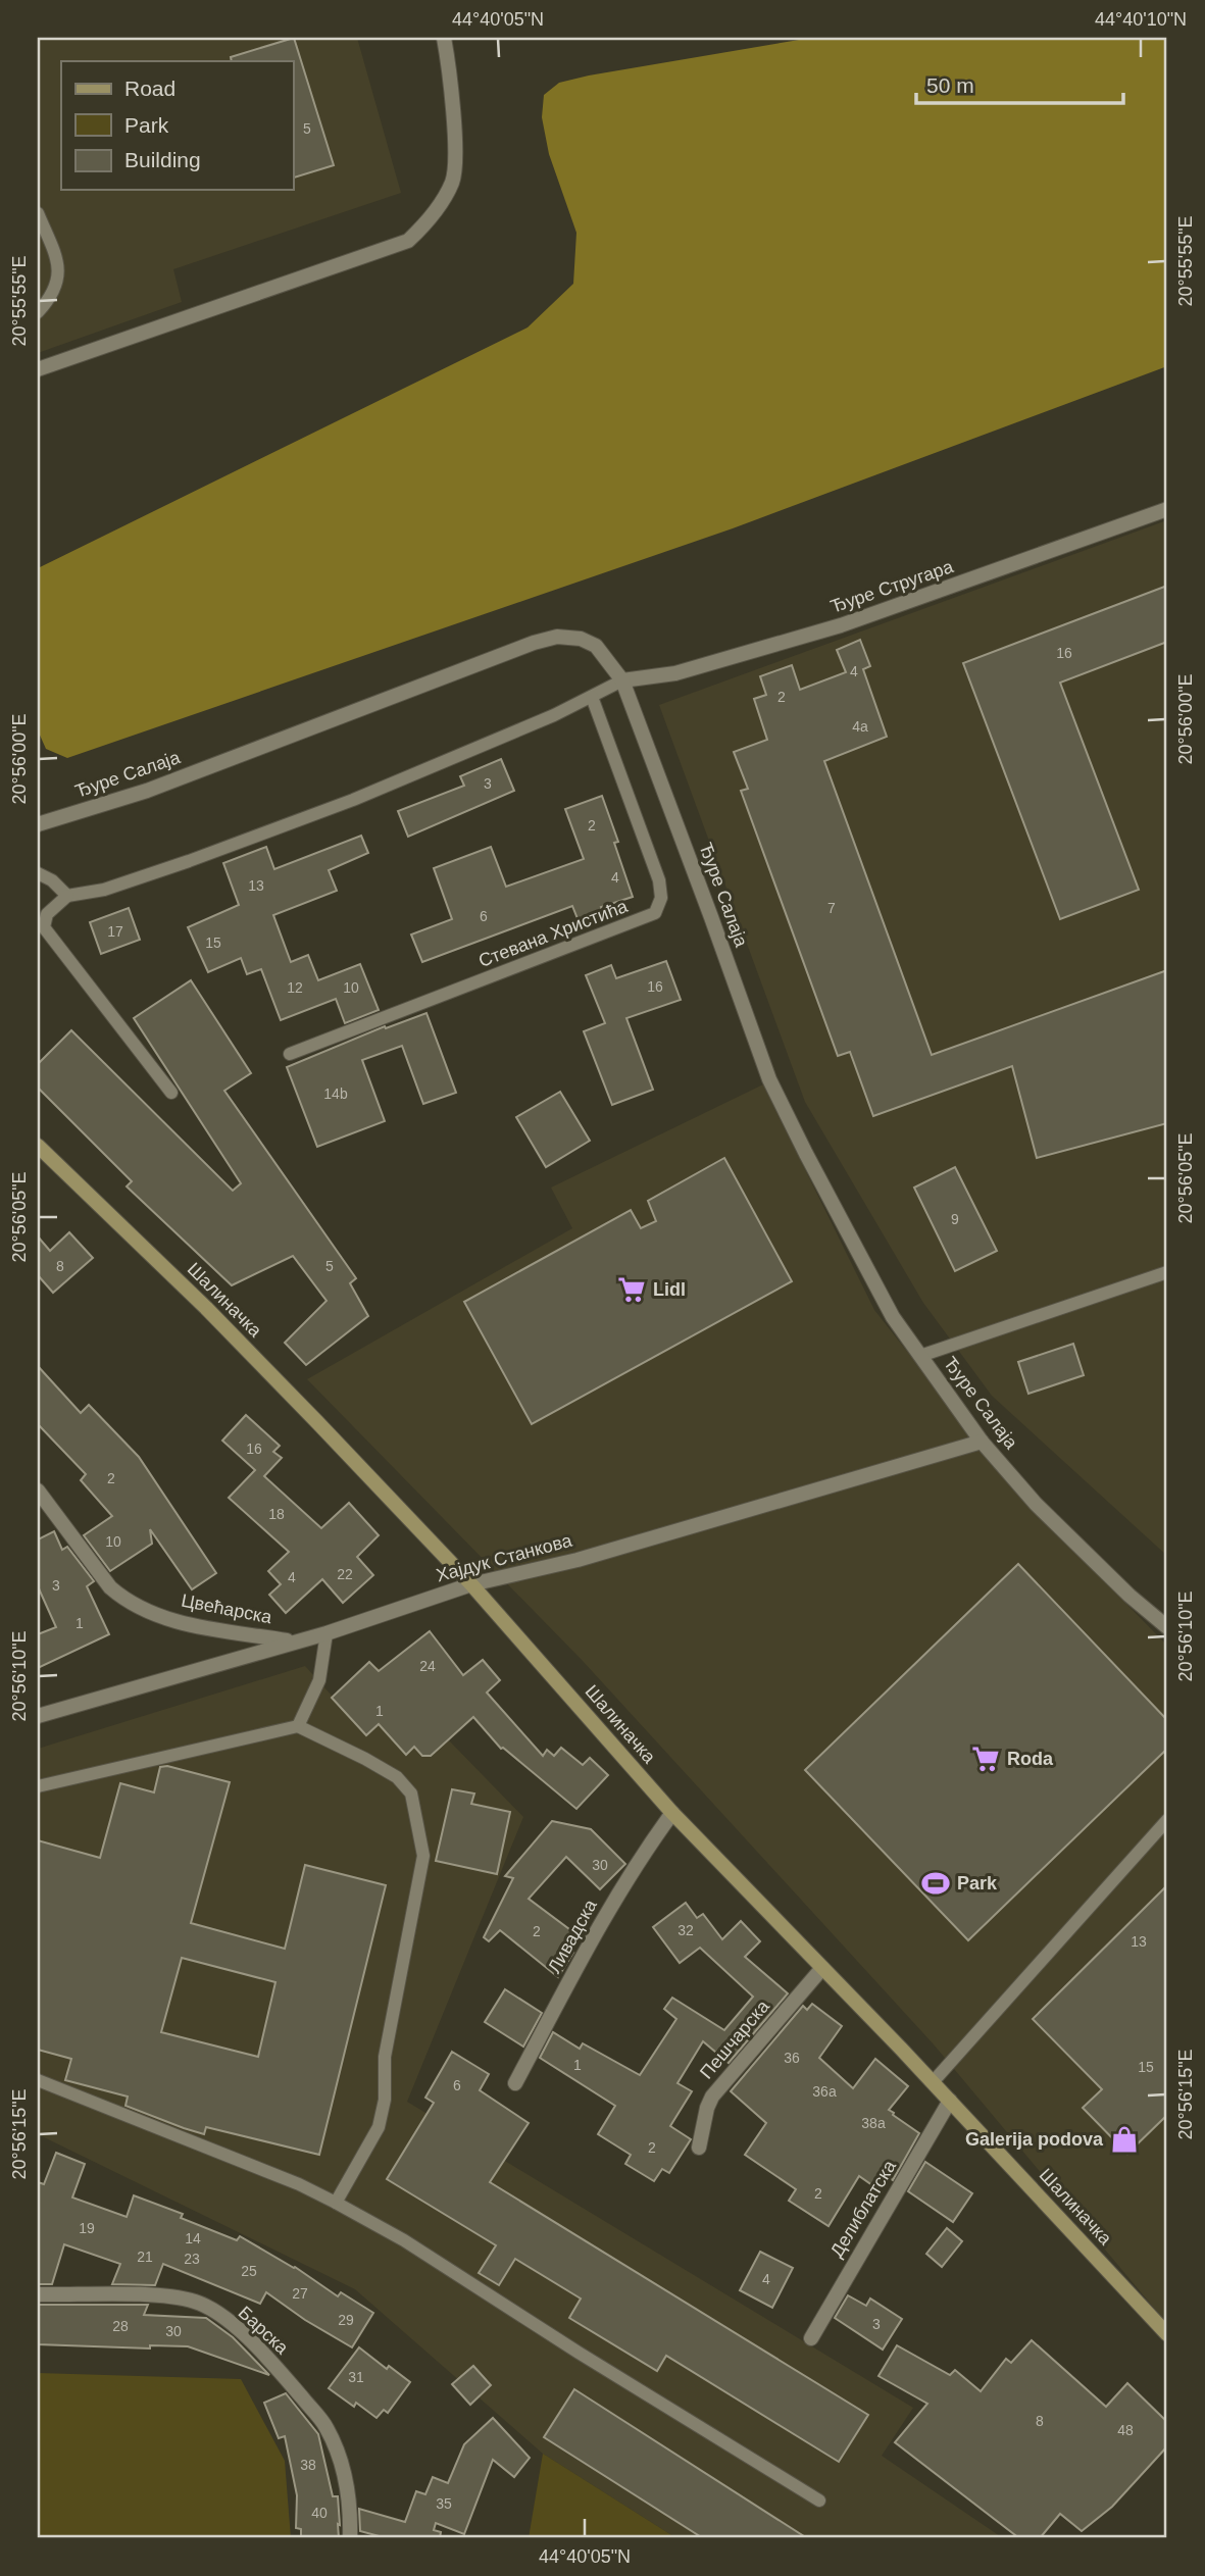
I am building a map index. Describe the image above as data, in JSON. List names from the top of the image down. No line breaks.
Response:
{"streets":{"main road":["Шалиначка"],"street":["Ђуре Стругара","Ђуре Салаја","Хајдук Станкова","Цвећарска","Ливадска","Пешчарска","Делиблатска","Барска"],"lane":["Стевана Христића"]},"crossings":[["Ђуре Стругара","Ђуре Салаја"],["Ђуре Салаја","Хајдук Станкова"],["Шалиначка","Хајдук Станкова"],["Шалиначка","Ливадска"],["Шалиначка","Пешчарска"],["Шалиначка","Делиблатска"],["Хајдук Станкова","Цвећарска"]],"places":{"supermarket":["Lidl","Roda"],"sports":["Park"],"shop":["Galerija podova"]},"house_numbers":["5","16","4","2","4a","3","2","4","13","7","6","17","15","16","12","10","14b","9","8","5","16","2","18","10","22","4","3","1","24","1","30","32","2","13","36","1","15","6","36a","38a","2","2","19","14","21","23","25","4","27","29","3","28","30","31","8","48","38","35","40"],"legend":["Road","Park","Building"],"scale_bar":"50 m","coordinates":["44°40'05\"N","44°40'10\"N","20°55'55\"E","20°56'00\"E","20°56'05\"E","20°56'10\"E","20°56'15\"E"]}
